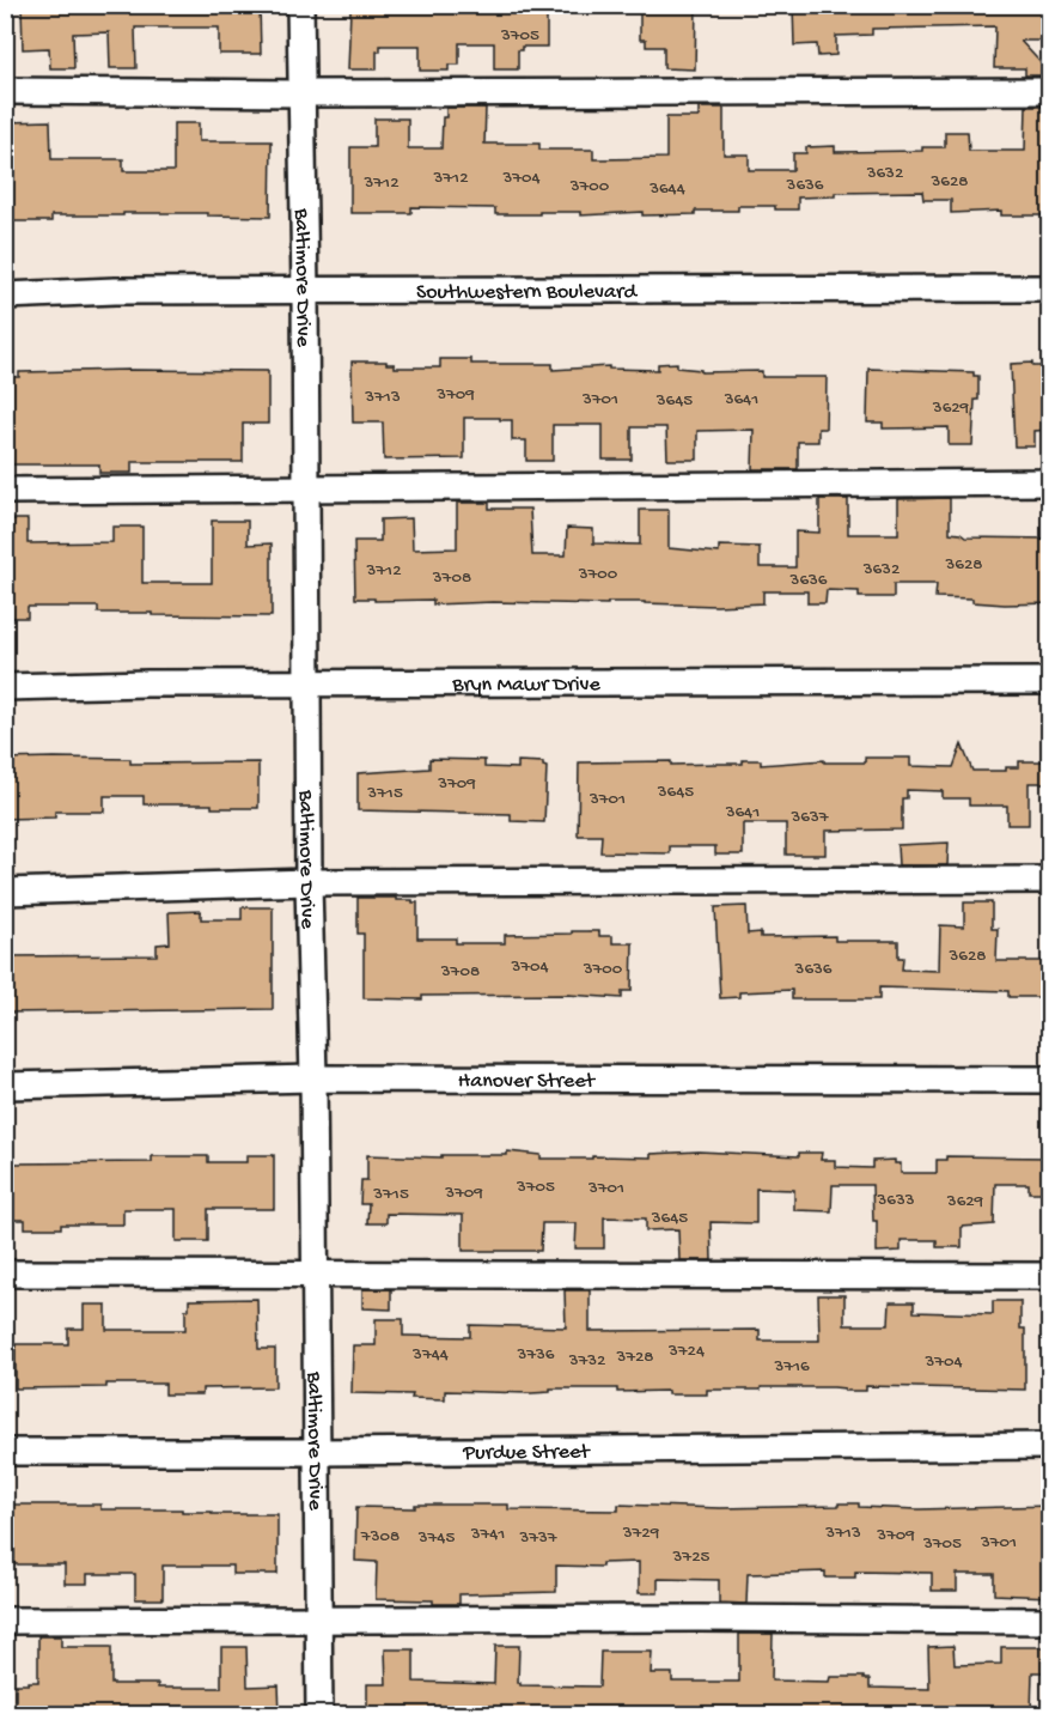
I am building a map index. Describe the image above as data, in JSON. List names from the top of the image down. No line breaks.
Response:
{"streets":{"street":["Baltimore Drive","Southwestern Boulevard","Bryn Mawr Drive","Hanover Street","Purdue Street"]},"crossings":[["Baltimore Drive","Southwestern Boulevard"],["Baltimore Drive","Bryn Mawr Drive"],["Baltimore Drive","Hanover Street"],["Baltimore Drive","Purdue Street"]],"house_numbers":["3705","3632","3712","3704","3628","3712","3636","3700","3644","3709","3713","3701","3641","3645","3629","3628","3632","3712","3700","3708","3636","3709","3645","3715","3701","3641","3637","3628","3704","3700","3636","3708","3705","3701","3709","3715","3633","3629","3645","3724","3744","3736","3728","3732","3704","3716","3729","3713","3741","3709","7308","3745","3737","3701","3705","3725"]}
